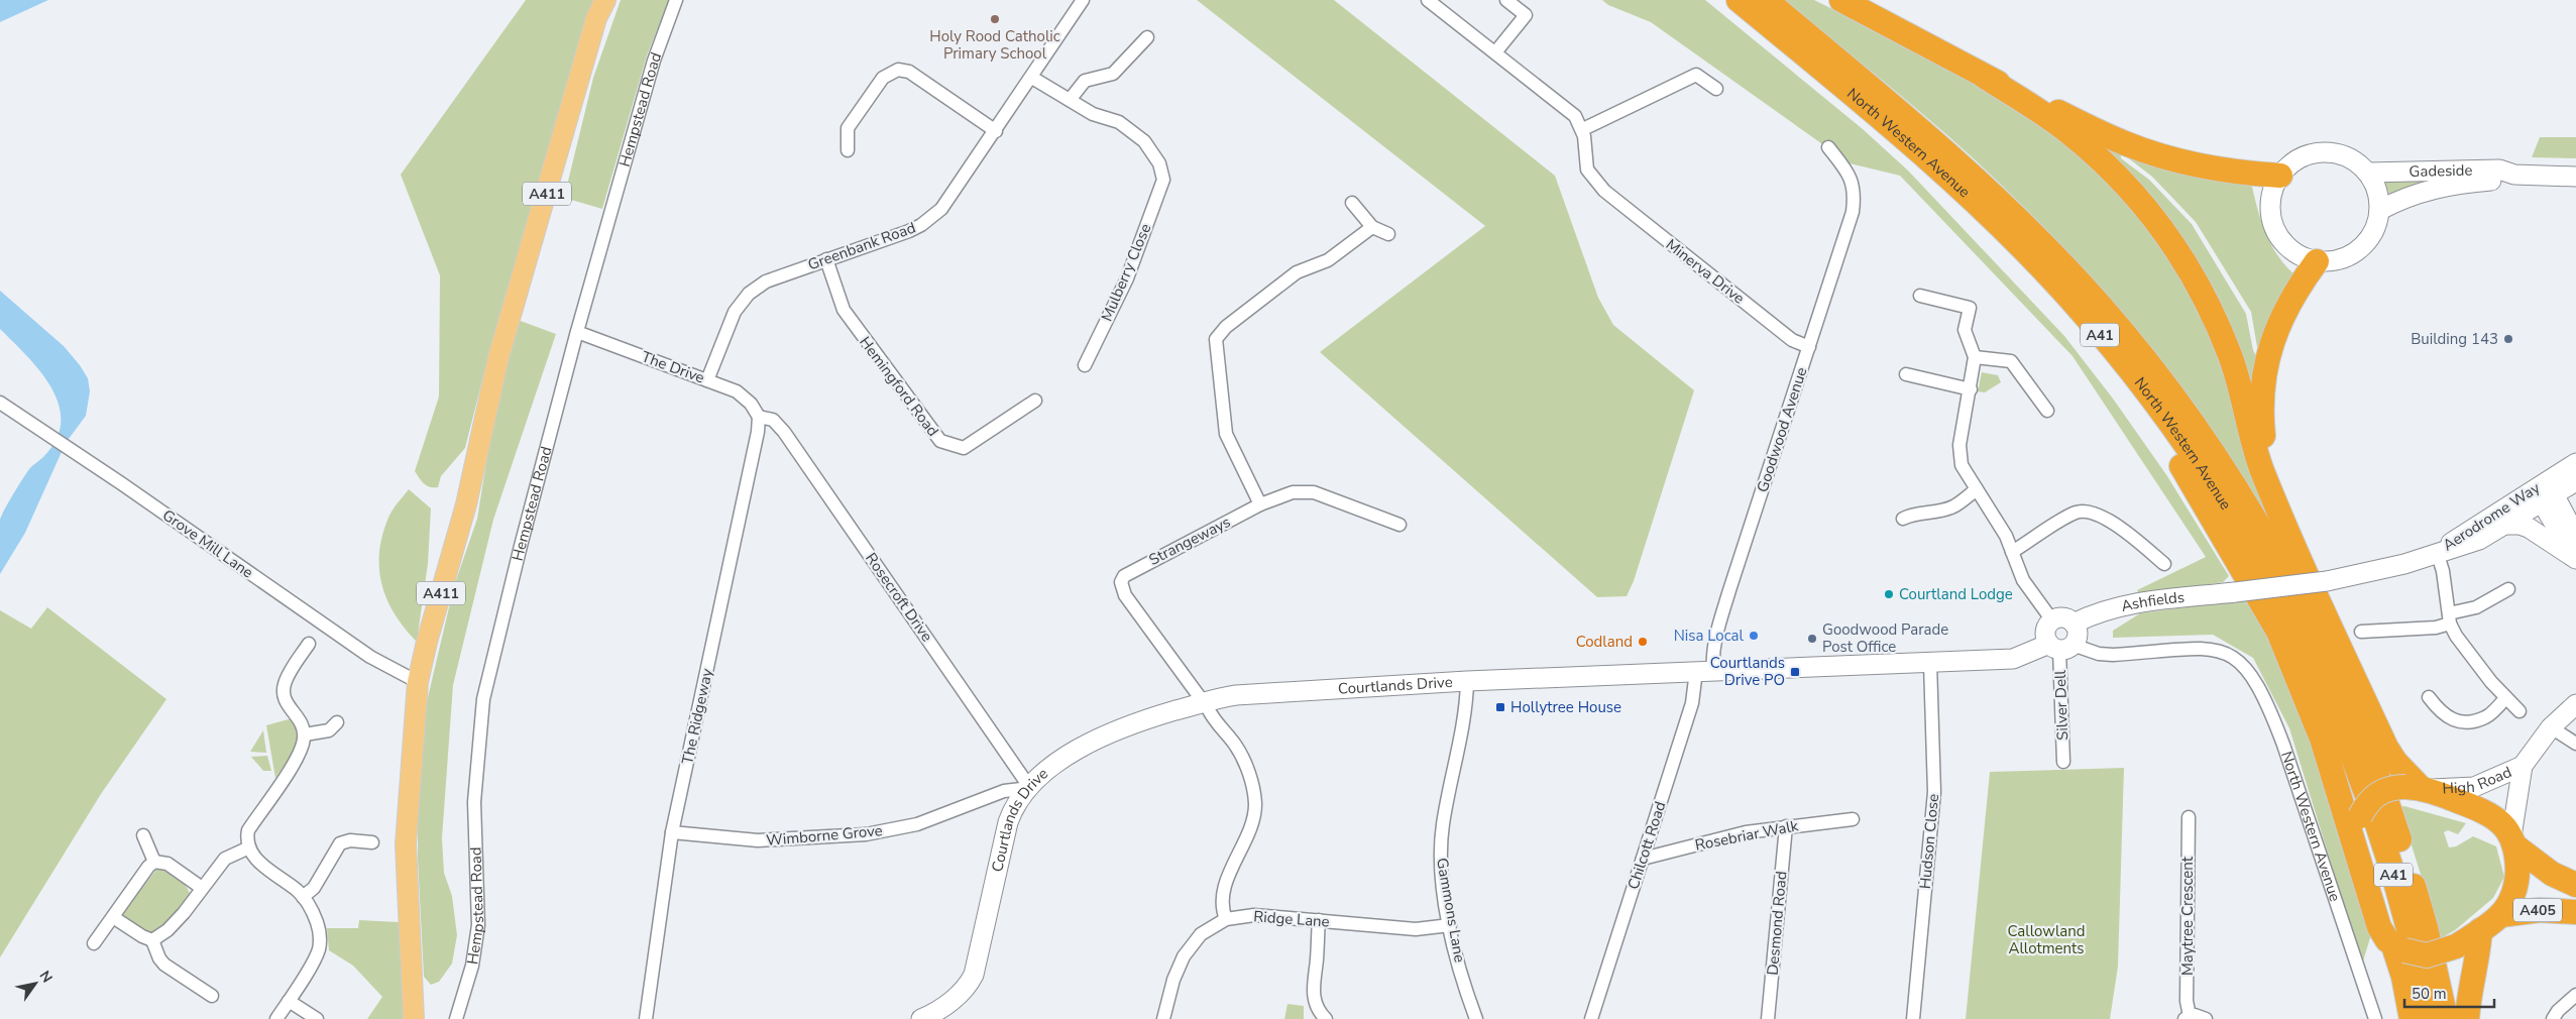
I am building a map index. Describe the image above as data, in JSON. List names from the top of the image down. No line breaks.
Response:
{"streets":{"highway":["North Western Avenue","A41","A405"],"main road":["A411"],"street":["Hempstead Road","Gadeside","Greenbank Road","Minerva Drive","Mulberry Close","The Drive","Hemingford Road","Goodwood Avenue","Aerodrome Way","Strangeways","Grove Mill Lane","Rosecroft Drive","Ashfields","Courtlands Drive","Silver Dell","The Ridgeway","High Road","Wimborne Grove","Rosebriar Walk","Hudson Close","Chilcott Road","Gammons Lane","Maytree Crescent","Ridge Lane","Desmond Road"]},"crossings":[["Hempstead Road","The Drive"],["North Western Avenue","Ashfields"],["North Western Avenue","Courtlands Drive"],["North Western Avenue","Silver Dell"],["A411","Grove Mill Lane"],["Greenbank Road","The Drive"],["Greenbank Road","Hemingford Road"],["Minerva Drive","Goodwood Avenue"],["The Drive","Rosecroft Drive"],["The Drive","The Ridgeway"],["Goodwood Avenue","Courtlands Drive"],["Goodwood Avenue","Chilcott Road"],["Aerodrome Way","Ashfields"],["Strangeways","Courtlands Drive"],["Rosecroft Drive","Courtlands Drive"],["Rosecroft Drive","The Ridgeway"],["Rosecroft Drive","Wimborne Grove"],["Ashfields","Courtlands Drive"],["Ashfields","Silver Dell"],["Courtlands Drive","Silver Dell"],["Courtlands Drive","Wimborne Grove"],["Courtlands Drive","Hudson Close"],["Courtlands Drive","Chilcott Road"],["Courtlands Drive","Gammons Lane"],["The Ridgeway","Wimborne Grove"],["High Road","A405"],["Rosebriar Walk","Chilcott Road"],["Rosebriar Walk","Desmond Road"],["Gammons Lane","Ridge Lane"]],"parks":["Callowland Allotments"],"places":{"other":["Holy Rood Catholic Primary School","Building 143","Courtland Lodge","Nisa Local","Goodwood Parade Post Office","Codland"],"transit":["Courtlands Drive PO","Hollytree House"]},"scale_bar":"50 m","north":"top right"}
